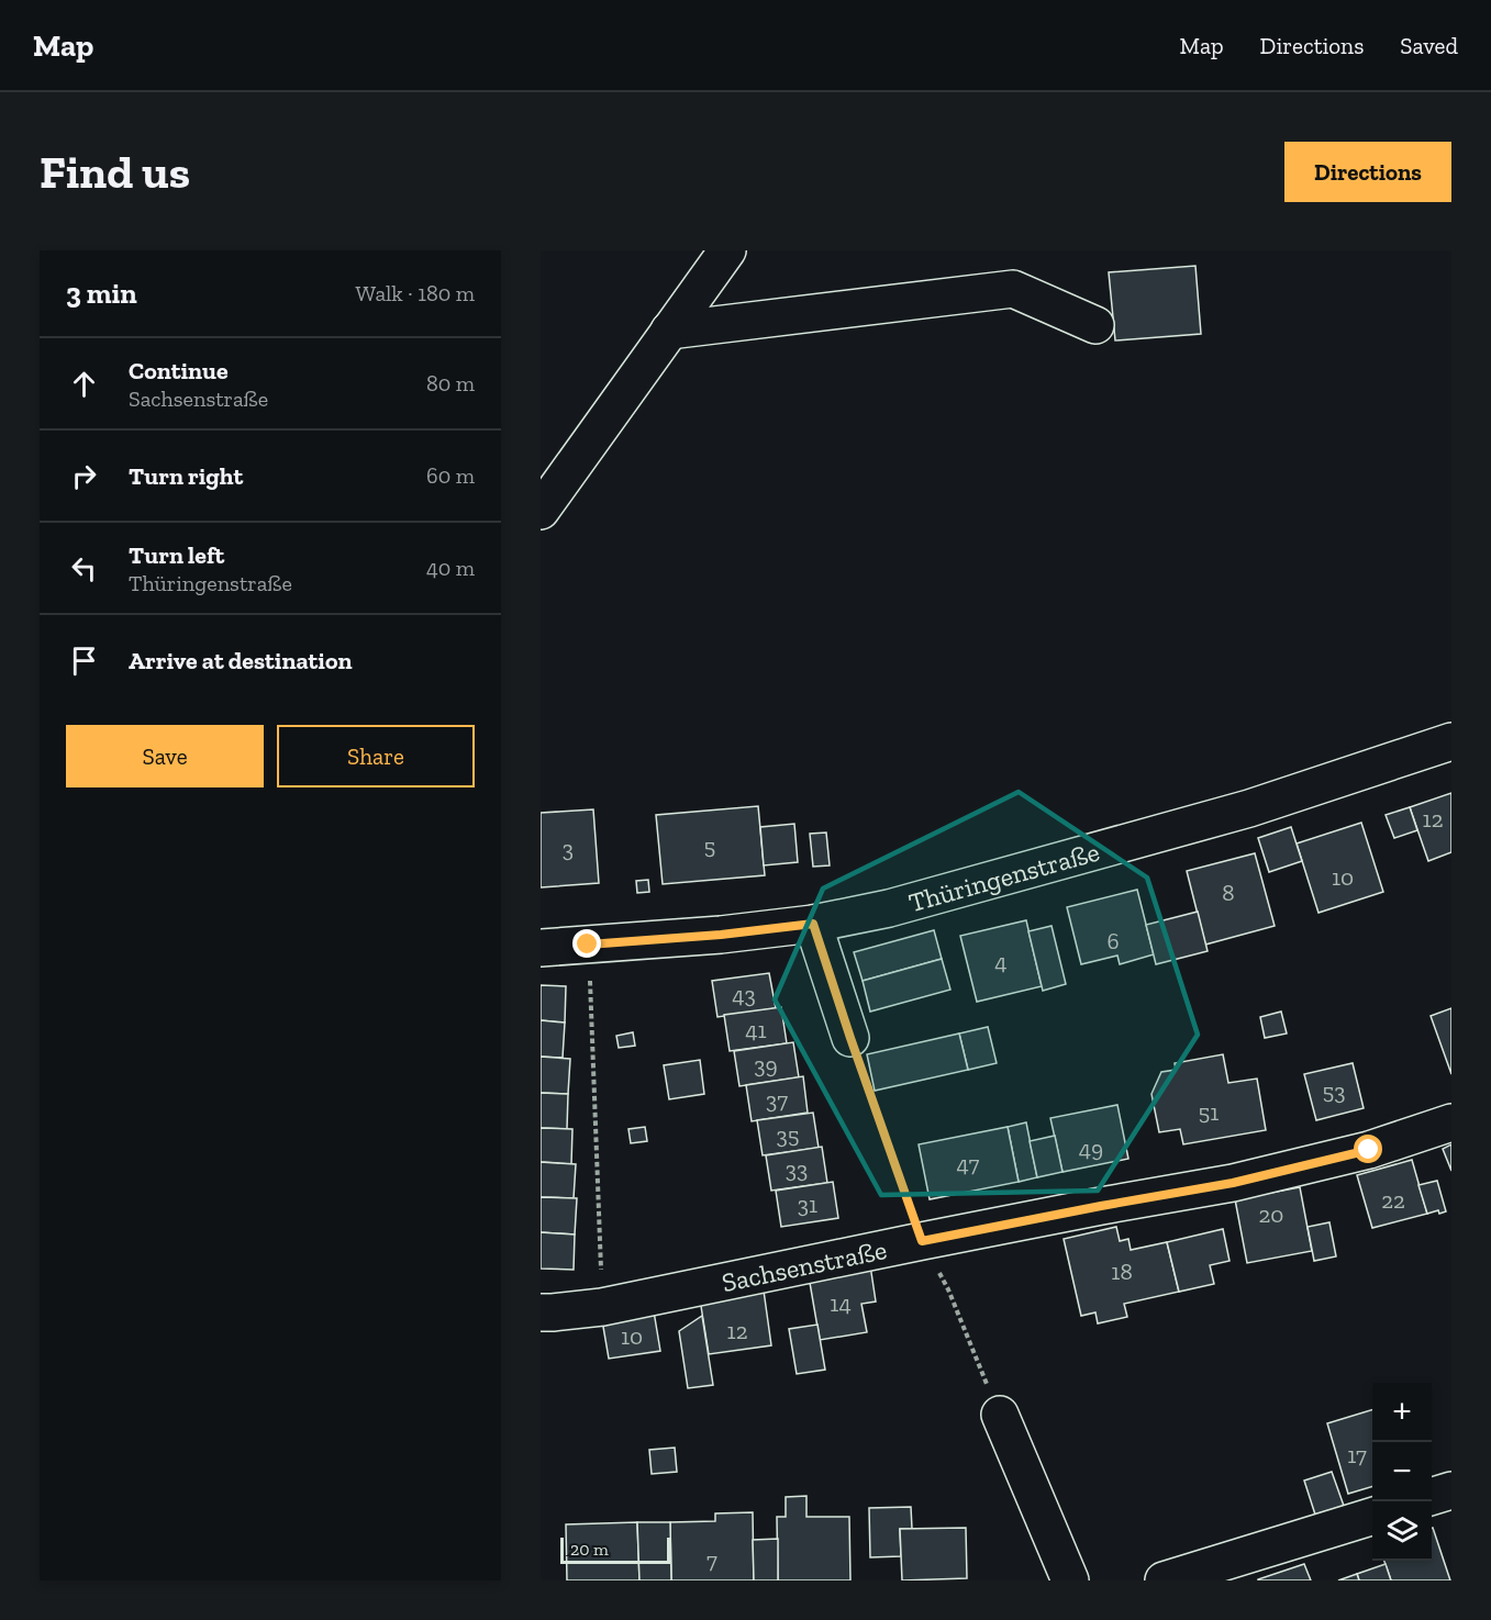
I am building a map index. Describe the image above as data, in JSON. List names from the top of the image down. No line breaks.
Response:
{"streets":{"street":["Thüringenstraße","Sachsenstraße"]},"house_numbers":["12","5","3","10","8","6","4","43","41","39","53","37","51","35","49","47","33","22","31","20","18","14","12","10","17","7"],"scale_bar":"20 m","page":{"header":"Map","nav":["Map","Directions","Saved"],"buttons":["Directions",["Save","Share"]],"title":"Find us","heading":["3 min","Walk · 180 m"],"list":[["Continue","Sachsenstraße","80 m"],["Turn right","60 m"],["Turn left","Thüringenstraße","40 m"],"Arrive at destination"],"map_buttons":["+","−"],"scale":"20 m"}}
